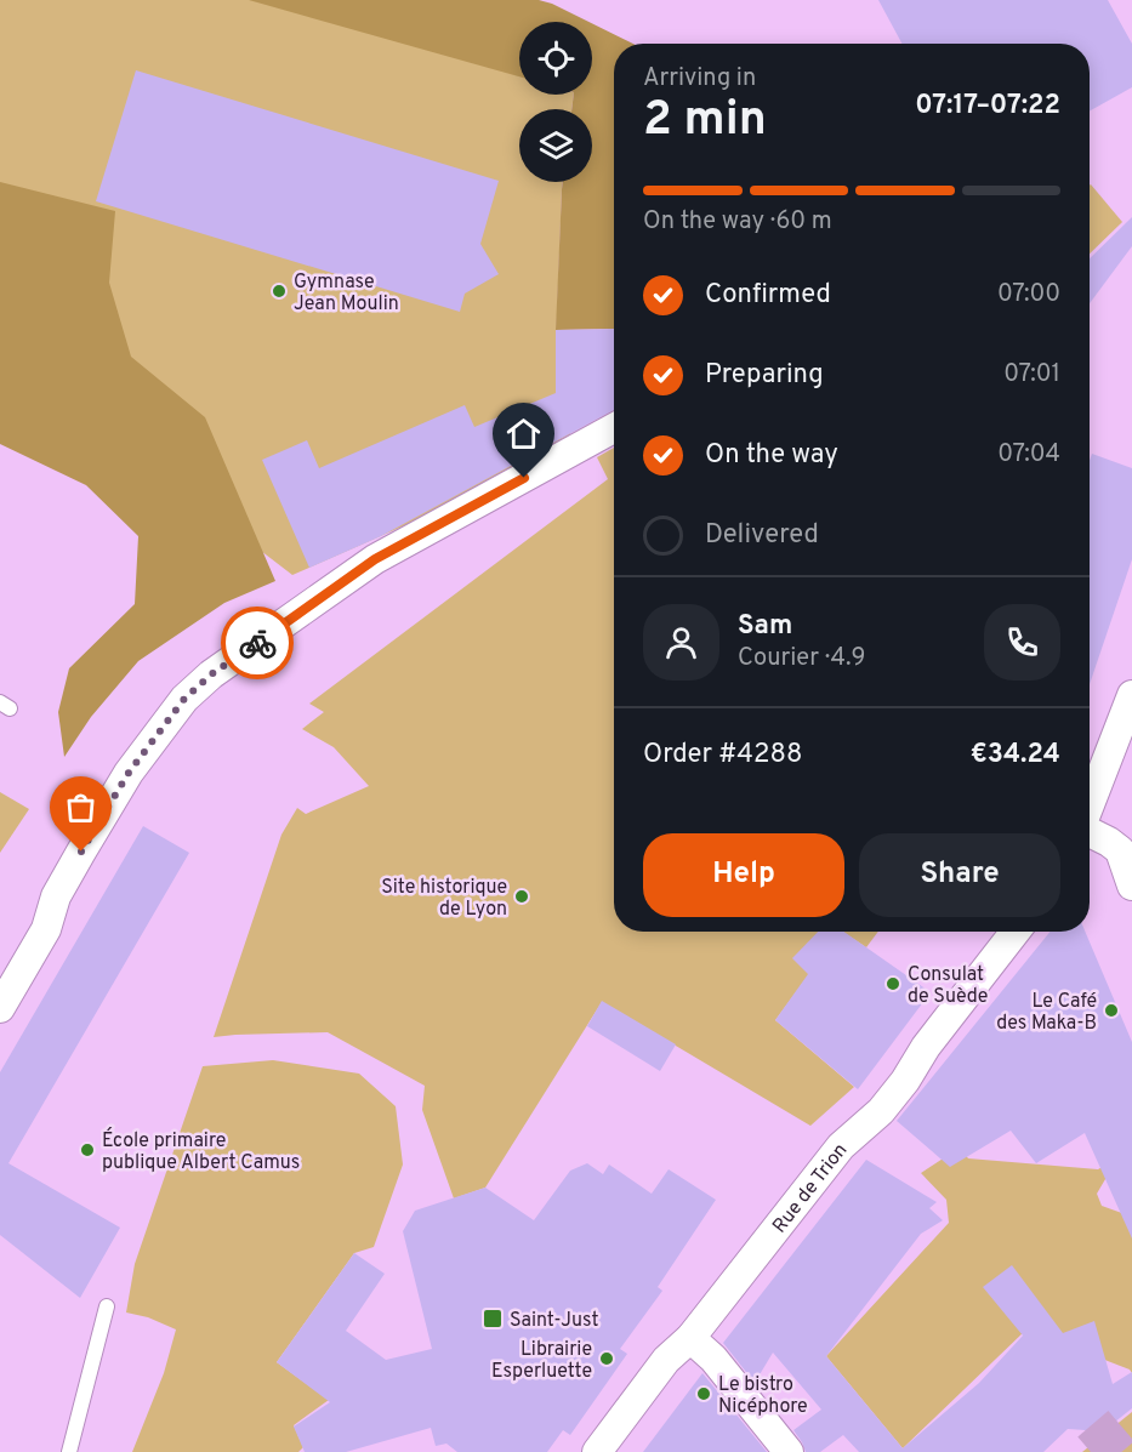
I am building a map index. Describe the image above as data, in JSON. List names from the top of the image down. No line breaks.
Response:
{"streets":{"street":["Rue de Trion"]},"places":{"other":["Gymnase Jean Moulin","Site historique de Lyon","Consulat de Suède","Le Café des Maka-B","École primaire publique Albert Camus","Librairie Esperluette","Le bistro Nicéphore"],"transit":["Saint-Just"]},"page":{"heading":["2 min","Arriving in","07:17–07:22"],"panel":["Sam","Courier · 4.9","Order #4288","€34.24"],"bar":"On the way · 60 m","list":[["Confirmed","07:00"],["Preparing","07:01"],["On the way","07:04"],"Delivered"],"buttons":["Help","Share"]}}
